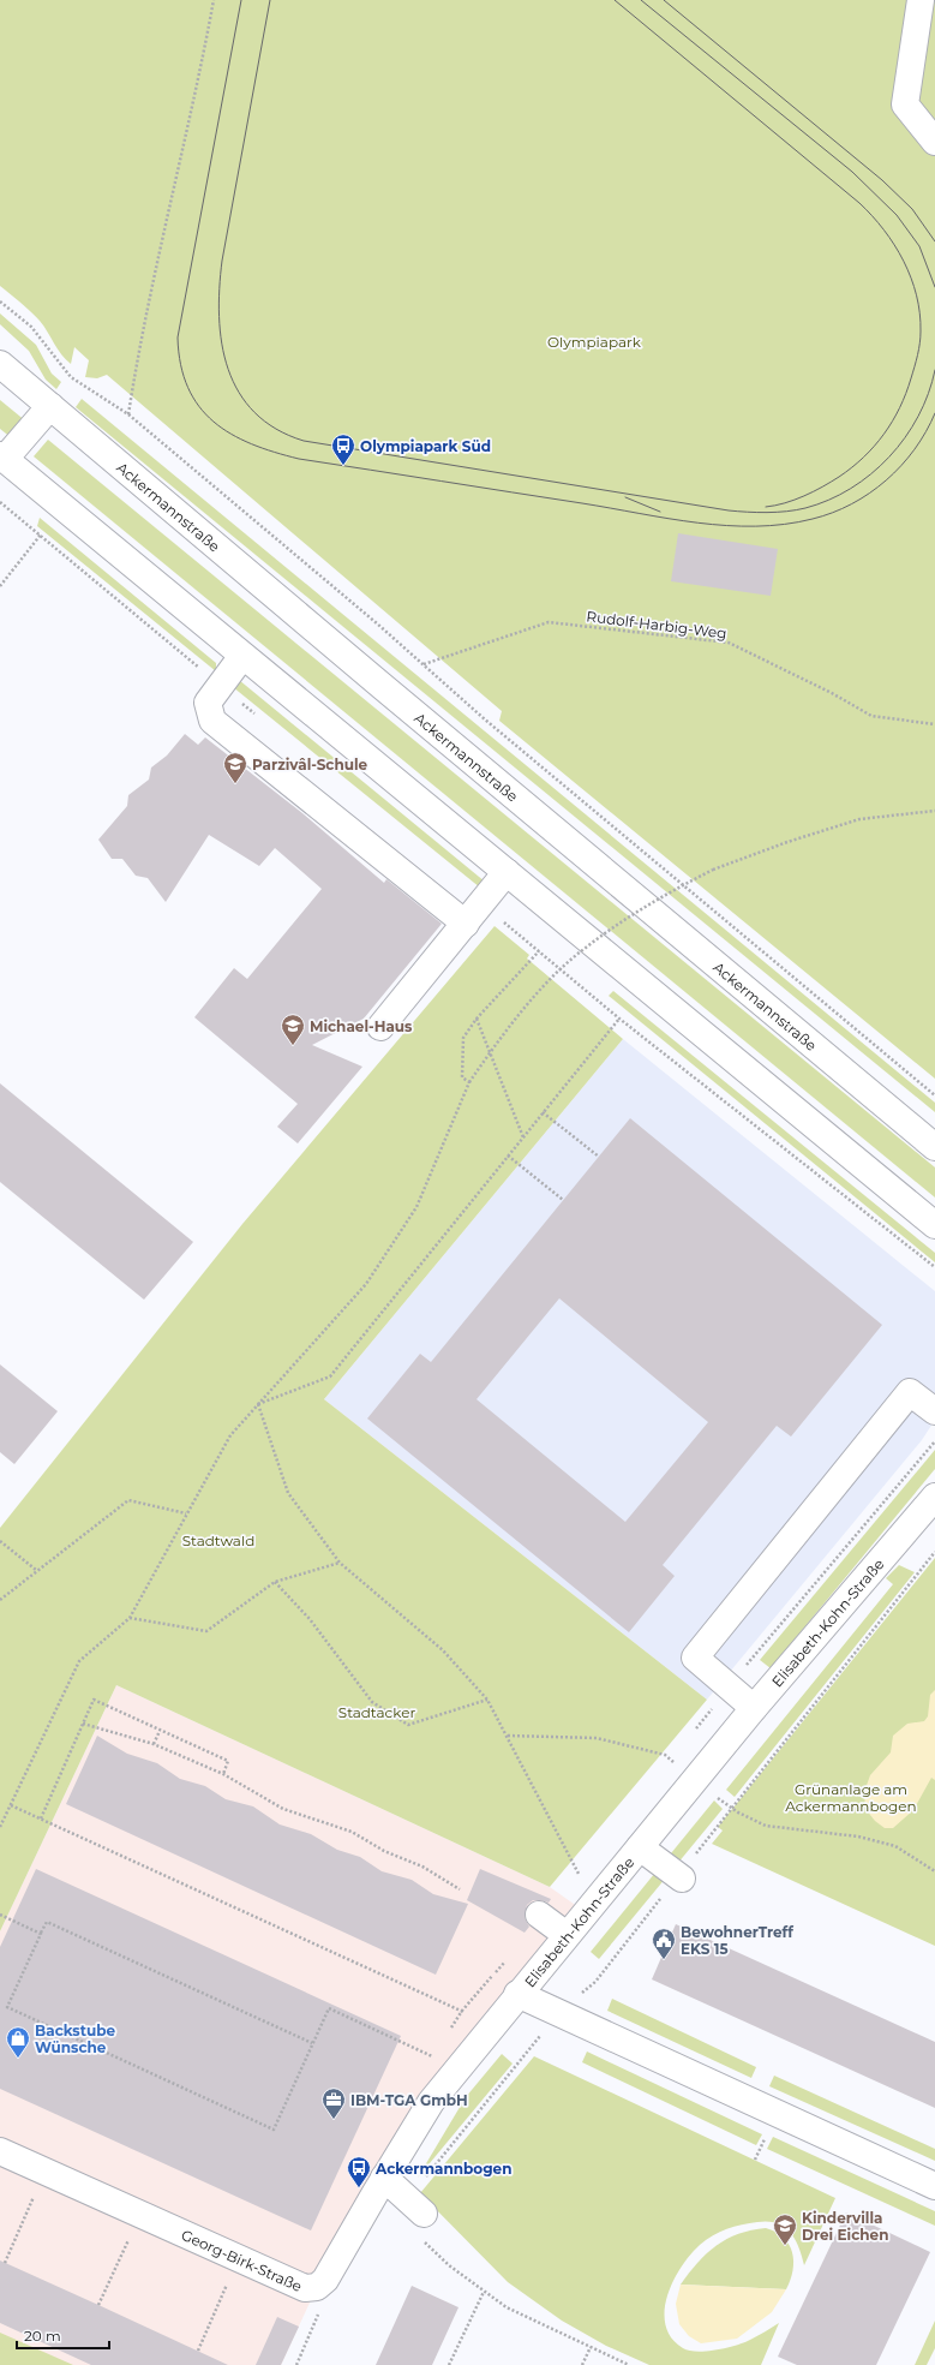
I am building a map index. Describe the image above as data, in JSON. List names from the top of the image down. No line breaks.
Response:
{"streets":{"main road":["Ackermannstraße","Elisabeth-Kohn-Straße","Georg-Birk-Straße"],"path":["Rudolf-Harbig-Weg"]},"crossings":[["Elisabeth-Kohn-Straße","Georg-Birk-Straße"]],"parks":["Olympiapark","Stadtwald","Stadtacker","Grünanlage am Ackermannbogen"],"places":{"bus stop":["Olympiapark Süd","Ackermannbogen"],"school or university":["Parzivâl-Schule","Michael-Haus","Kindervilla Drei Eichen"],"public building":["BewohnerTreff EKS 15"],"shop":["Backstube Wünsche"],"office":["IBM-TGA GmbH"]},"scale_bar":"20 m"}
